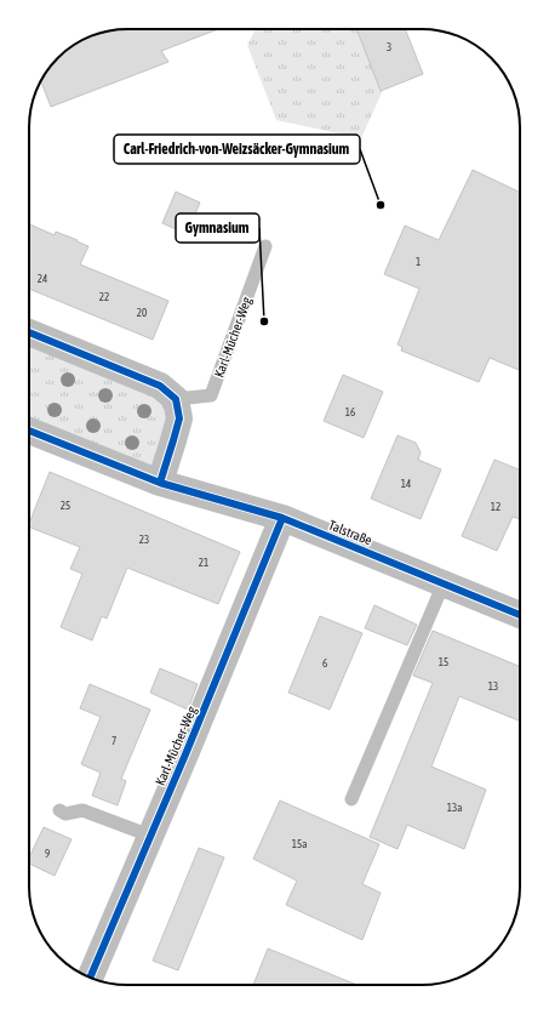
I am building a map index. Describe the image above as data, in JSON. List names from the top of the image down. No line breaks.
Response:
{"streets":{"street":["Karl-Mücher-Weg","Talstraße"]},"crossings":[["Karl-Mücher-Weg","Talstraße"]],"places":["Carl-Friedrich-von-Weizsäcker-Gymnasium","Gymnasium"],"house_numbers":["3","1","24","22","20","16","14","25","12","23","21","15","6","13","7","13a","15a","9"]}
